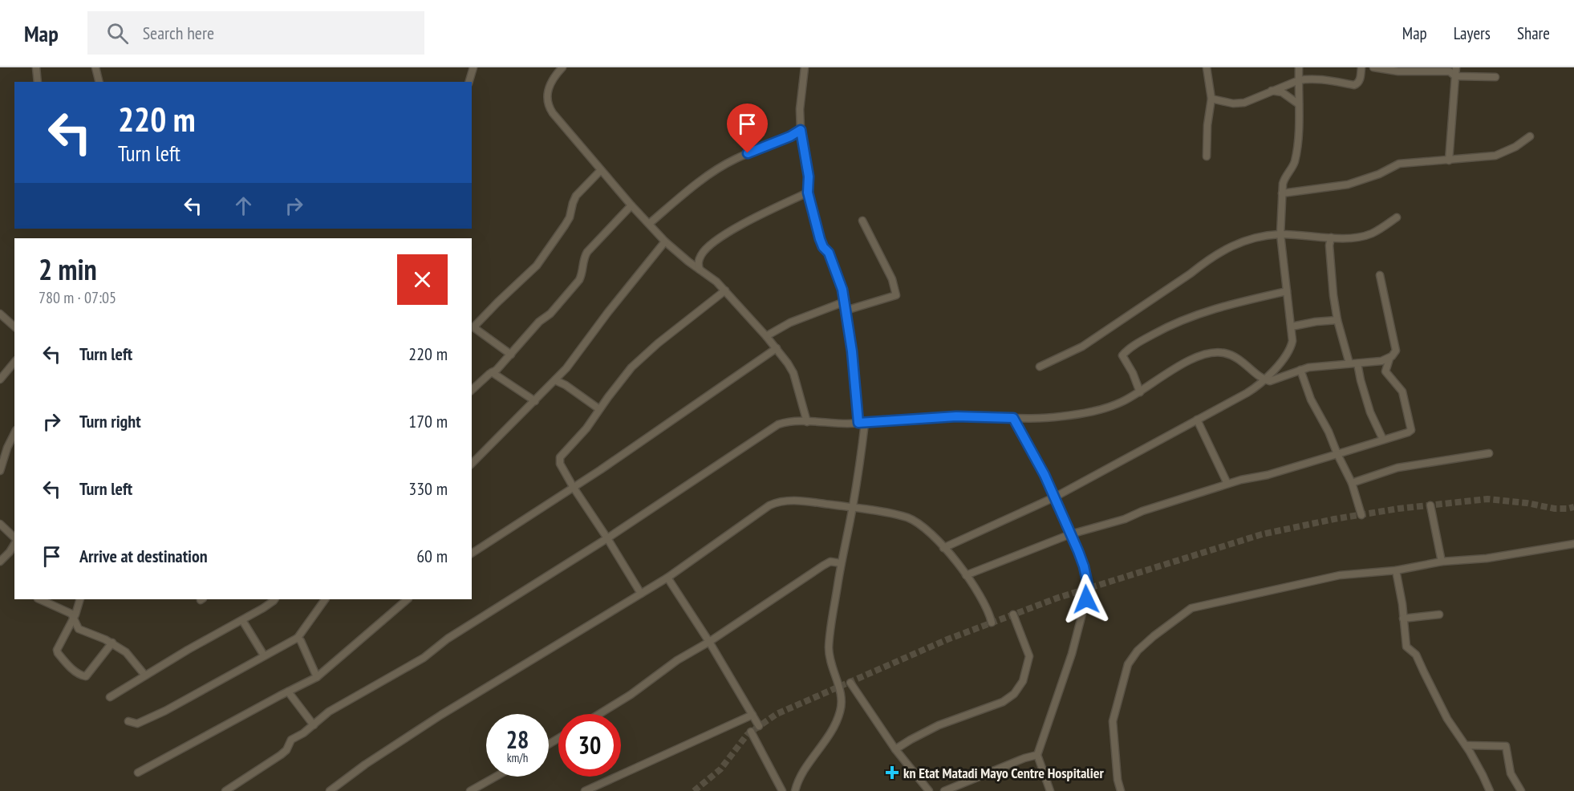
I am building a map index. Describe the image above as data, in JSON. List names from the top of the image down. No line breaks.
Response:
{"places":{"health":["kn Etat Matadi Mayo Centre Hospitalier"]},"page":{"header":"Map","search":"Search here","nav":["Map","Layers","Share"],"turn":["220 m","Turn left"],"heading":["2 min","780 m · 07:05"],"list":[{"name":"Turn left","value":"220 m"},{"name":"Turn right","value":"170 m"},{"name":"Turn left","value":"330 m"},{"name":"Arrive at destination","value":"60 m"}],"speed":"28 km/h","limit":"30"}}
